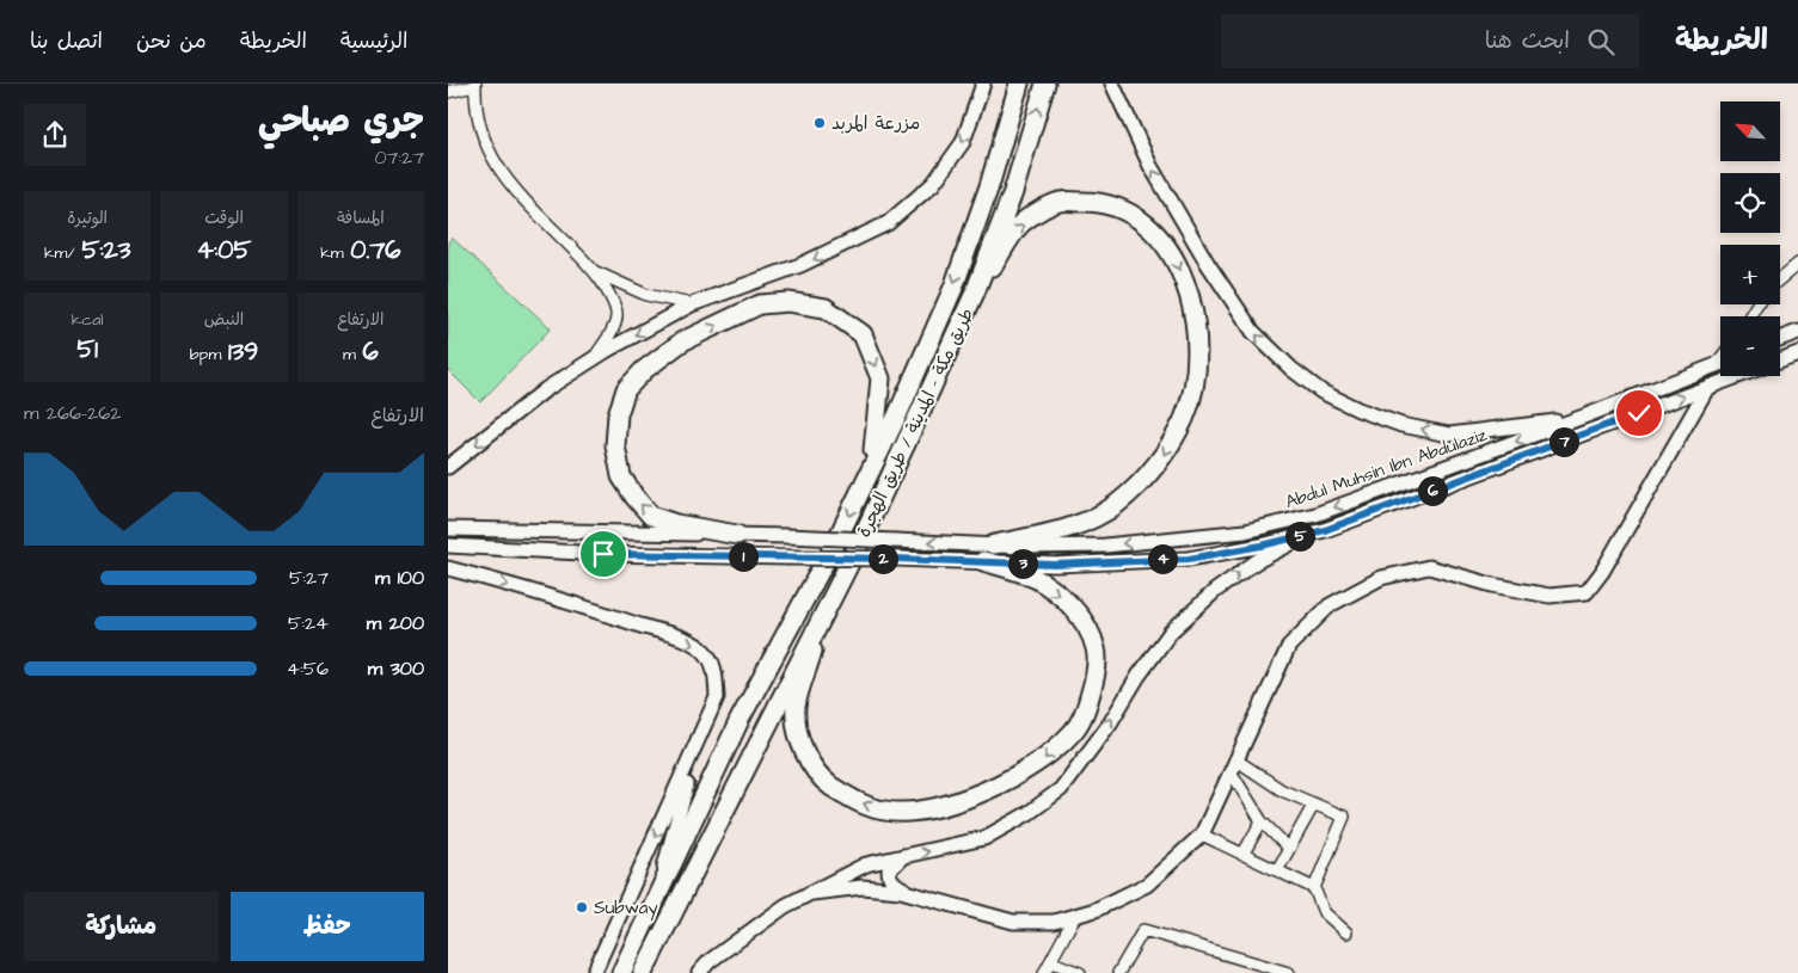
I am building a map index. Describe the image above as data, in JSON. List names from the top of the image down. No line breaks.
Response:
{"streets":{"highway":["طريق مكة - المدينة / طريق الهجرة"],"main road":["Abdul Muhsin Ibn Abdulaziz"]},"places":["مزرعة المربد","Subway"],"north":"top left","page":{"header":"الخريطة","search":"ابحث هنا","nav":["الرئيسية","الخريطة","من نحن","اتصل بنا"],"heading":["جري صباحي","07:27"],"map_buttons":["+","−"],"stats":[["المسافة","0.76 km"],["الوقت","4:05"],["الوتيرة","5:23 /km"],["الارتفاع","6 m"],["النبض","139 bpm"],["kcal","51"]],"chart":["الارتفاع","262–266 m"],"pins":["7","6","5","1","2","4","3"],"list":[{"name":"100 m","note":"5:27"},{"name":"200 m","note":"5:24"},{"name":"300 m","note":"4:56"}],"buttons":["حفظ","مشاركة"]}}
